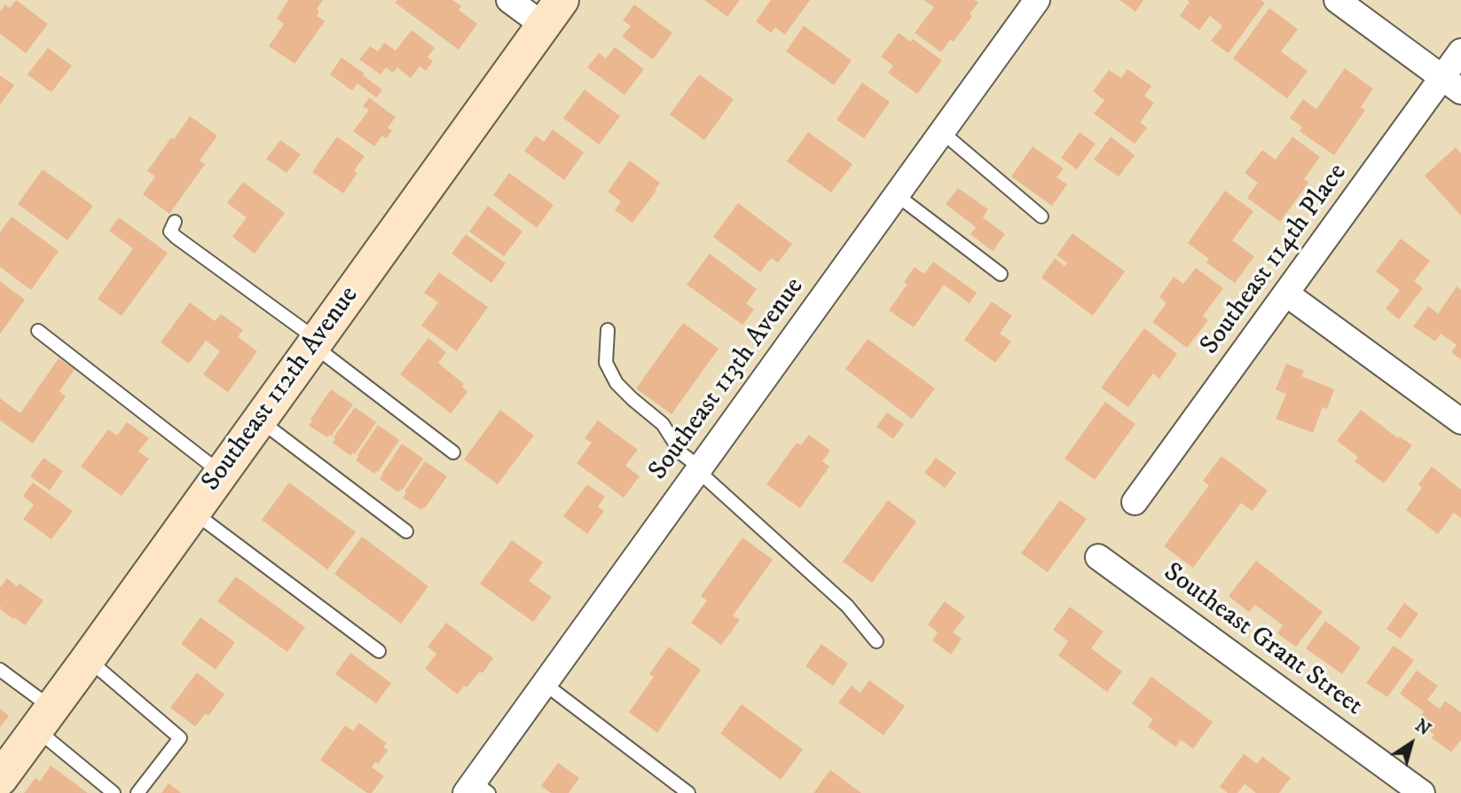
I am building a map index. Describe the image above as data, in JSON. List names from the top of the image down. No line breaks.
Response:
{"streets":{"main road":["Southeast 112th Avenue"],"street":["Southeast 114th Place","Southeast 113th Avenue","Southeast Grant Street"]},"north":"top right"}
